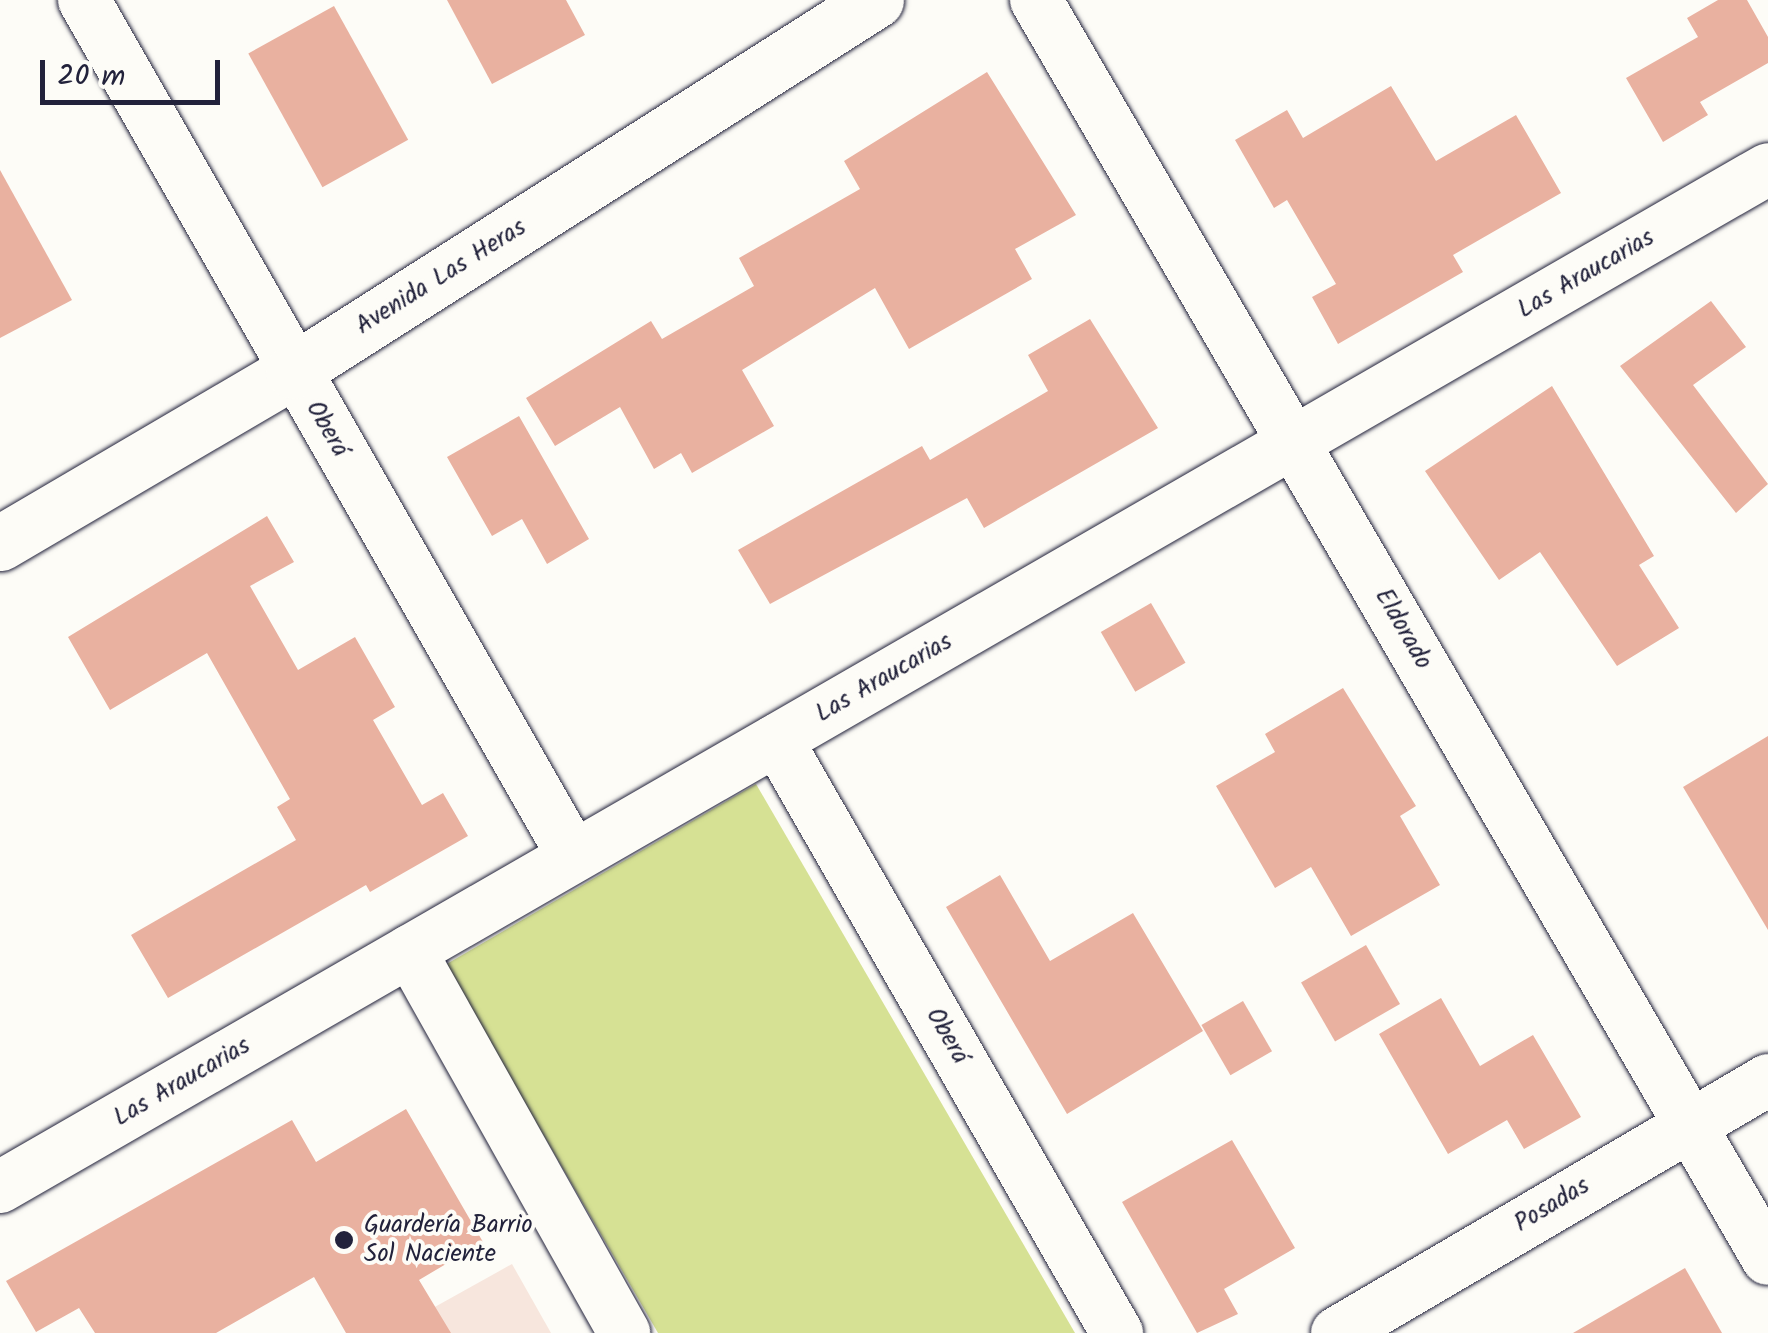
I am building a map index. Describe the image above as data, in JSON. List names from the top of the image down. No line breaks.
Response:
{"streets":{"main road":["Avenida Las Heras"],"street":["Las Araucarias","Oberá","Eldorado","Posadas"]},"crossings":[["Las Araucarias","Oberá"],["Las Araucarias","Eldorado"],["Avenida Las Heras","Oberá"],["Eldorado","Posadas"]],"places":["Guardería Barrio Sol Naciente"],"scale_bar":"20 m"}
